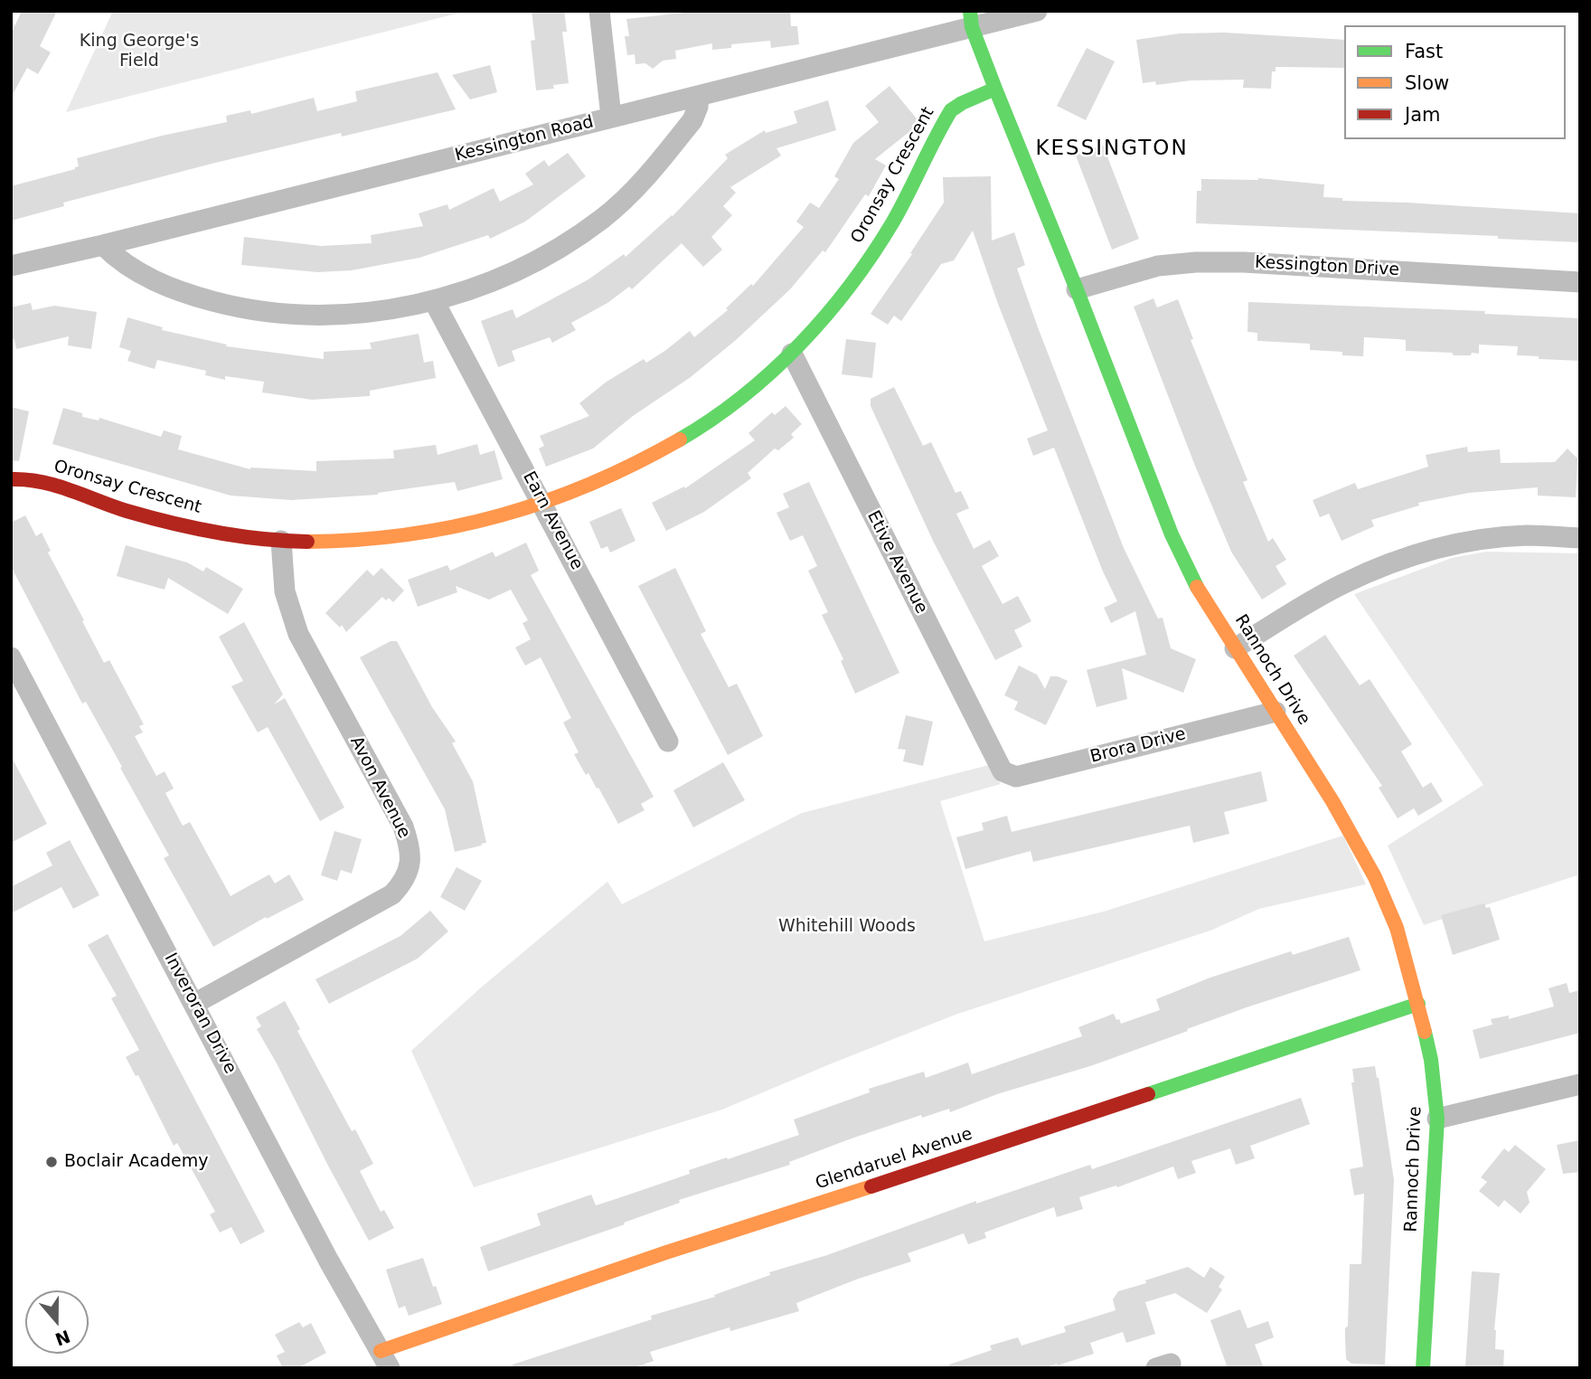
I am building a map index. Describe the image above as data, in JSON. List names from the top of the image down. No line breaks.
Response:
{"streets":{"street":["Kessington Road","Oronsay Crescent","Kessington Drive","Earn Avenue","Etive Avenue","Rannoch Drive","Brora Drive","Avon Avenue","Inveroran Drive","Glendaruel Avenue"]},"crossings":[["Kessington Road","Rannoch Drive"],["Oronsay Crescent","Earn Avenue"],["Oronsay Crescent","Etive Avenue"],["Oronsay Crescent","Rannoch Drive"],["Oronsay Crescent","Avon Avenue"],["Kessington Drive","Rannoch Drive"],["Etive Avenue","Brora Drive"],["Rannoch Drive","Brora Drive"],["Rannoch Drive","Glendaruel Avenue"],["Avon Avenue","Inveroran Drive"],["Inveroran Drive","Glendaruel Avenue"]],"districts":["KESSINGTON"],"parks":["King George's Field","Whitehill Woods"],"places":["Boclair Academy"],"legend":["Fast","Slow","Jam"],"north":"bottom"}
